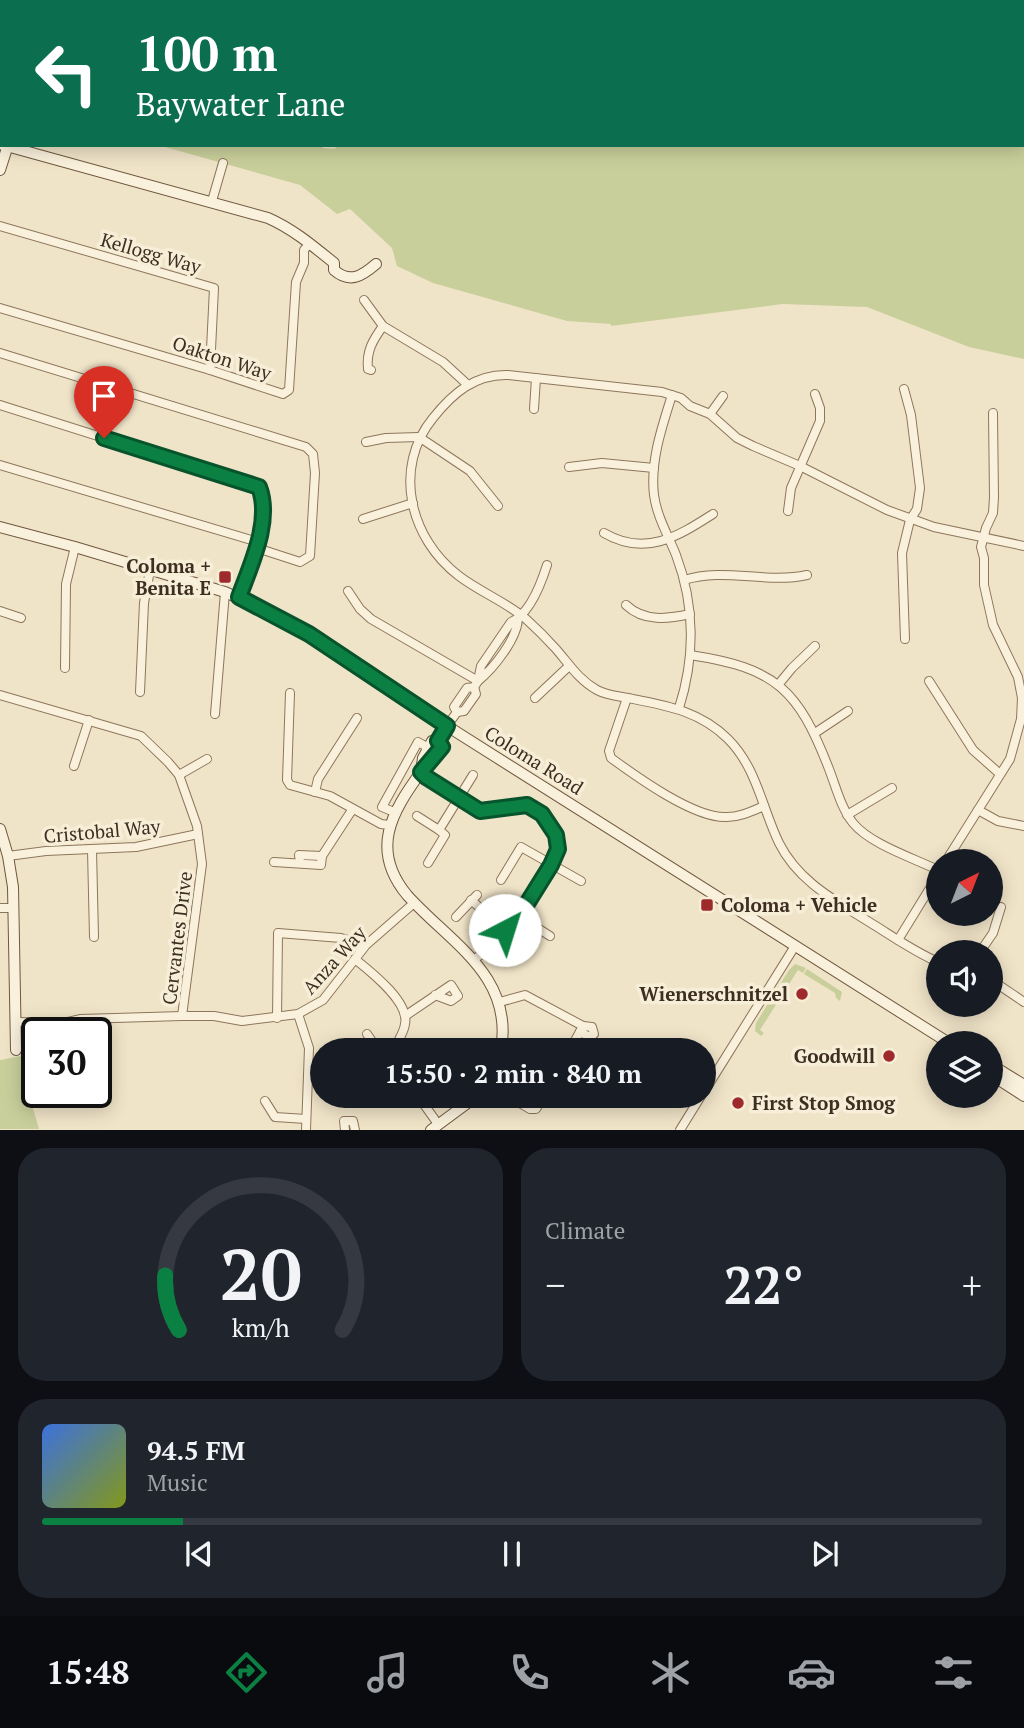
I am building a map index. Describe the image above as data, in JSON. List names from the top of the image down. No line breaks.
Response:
{"streets":{"main road":["Coloma Road"],"street":["Kellogg Way","Oakton Way","Cristobal Way","Cervantes Drive","Anza Way"]},"crossings":[["Kellogg Way","Oakton Way"],["Cristobal Way","Cervantes Drive"],["Cervantes Drive","Anza Way"]],"places":{"transit":["Coloma + Benita E","Coloma + Vehicle"],"other":["Wienerschnitzel","Goodwill","First Stop Smog"]},"north":"top right","page":{"turn":["100 m","Baywater Lane"],"limit":"30","trip":"15:50 · 2 min · 840 m","tile":"Climate","heat":["−","22°","+"],"song":["94.5 FM","Music"],"tabs":"15:48","gauge":["20","km/h"]}}
